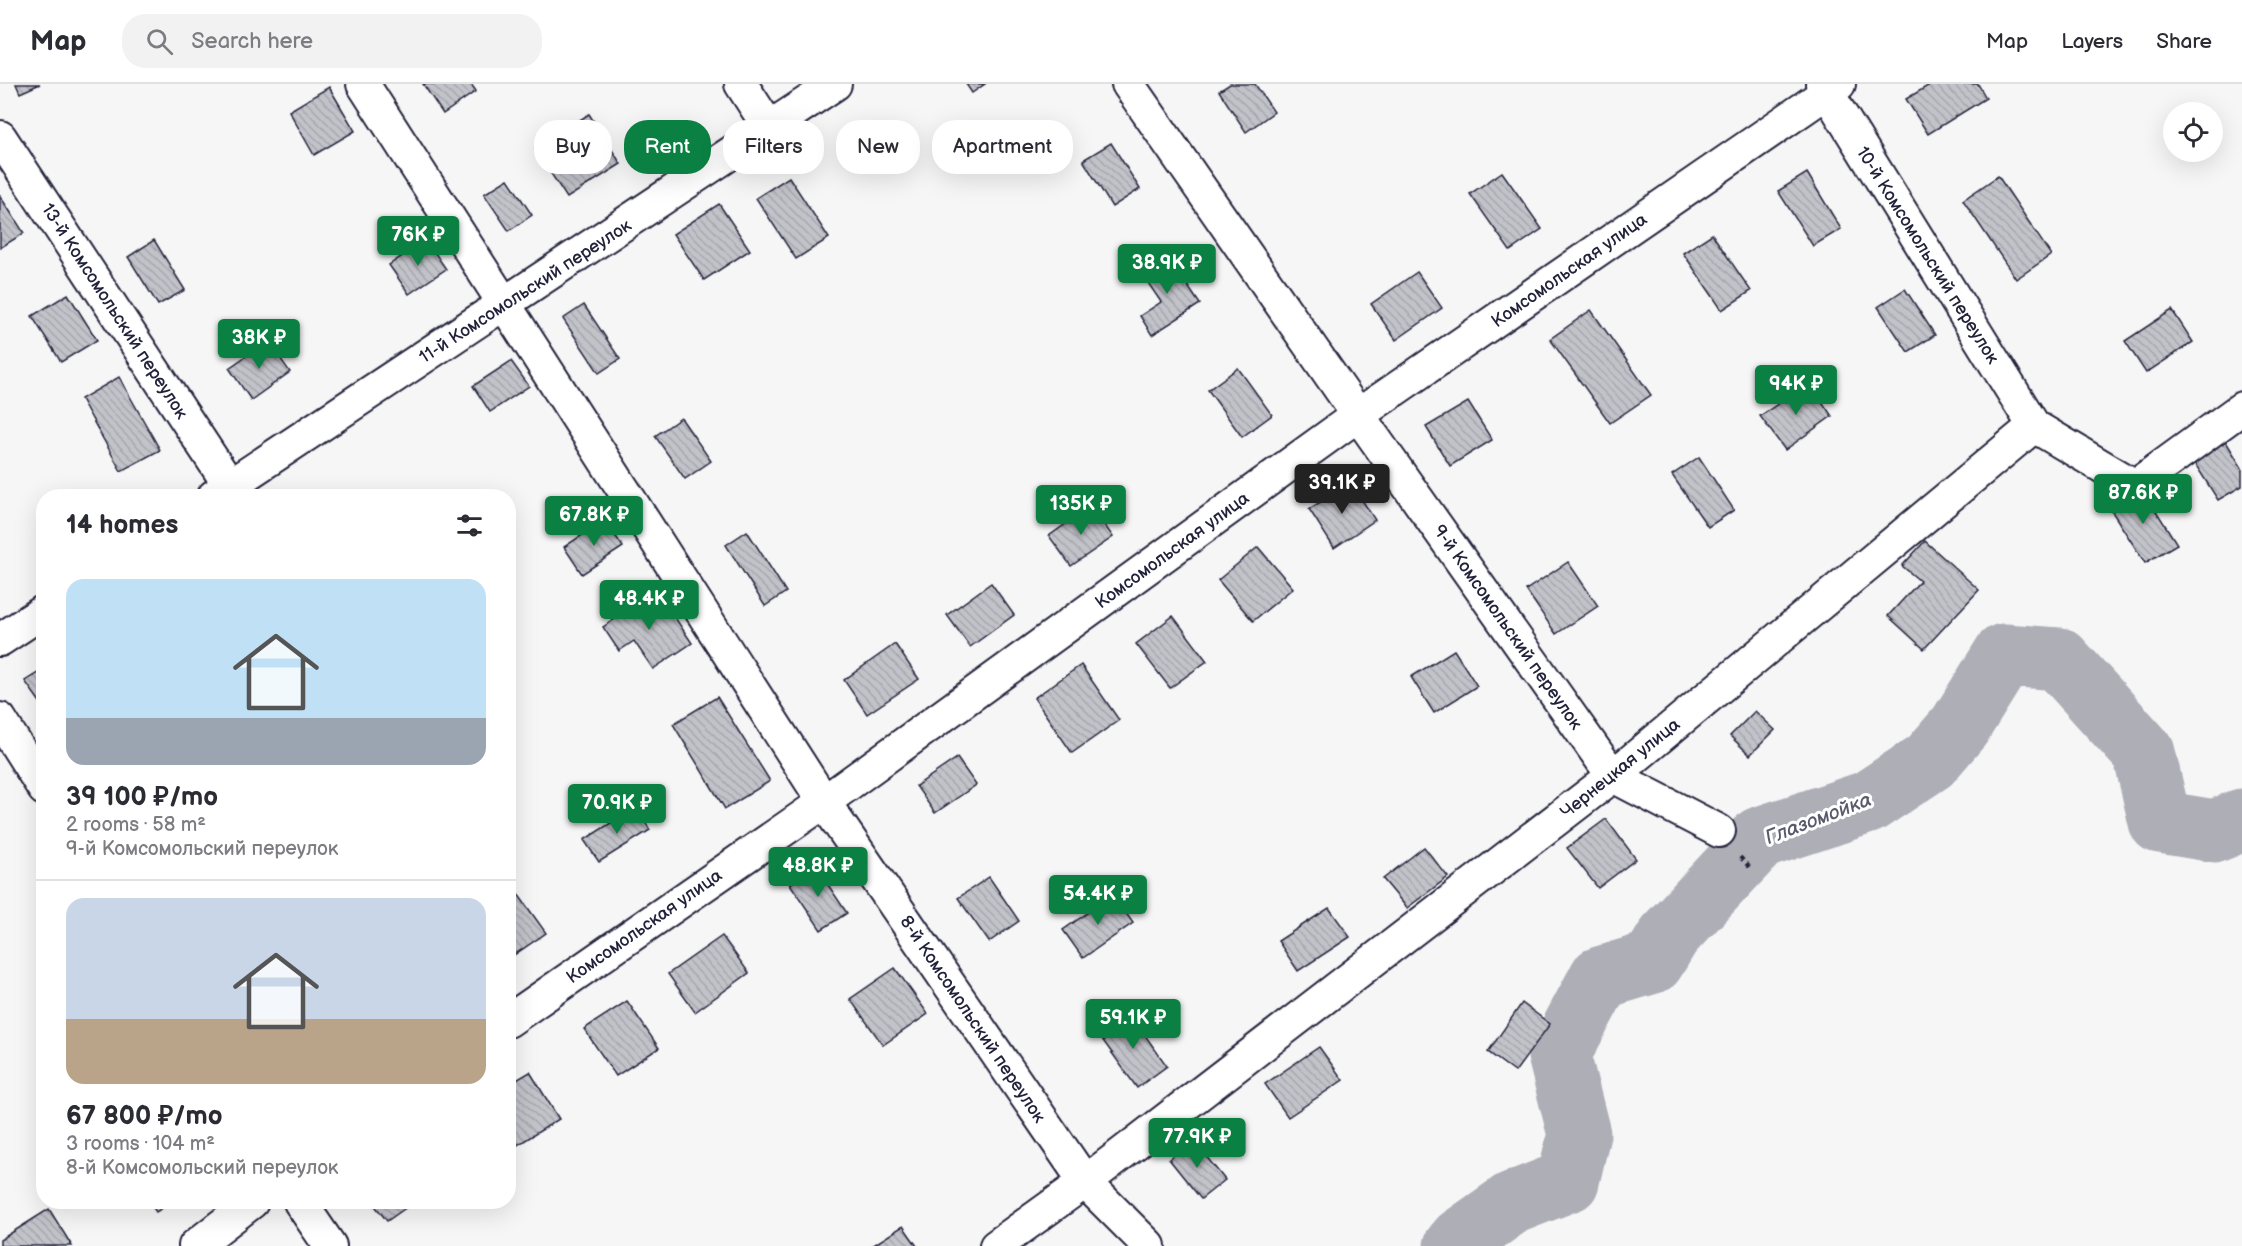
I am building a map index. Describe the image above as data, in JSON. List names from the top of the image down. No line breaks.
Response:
{"streets":{"street":["10-й Комсомольский переулок","Комсомольская улица","11-й Комсомольский переулок","13-й Комсомольский переулок","9-й Комсомольский переулок","Чернецкая улица","8-й Комсомольский переулок"]},"crossings":[["10-й Комсомольский переулок","Комсомольская улица"],["10-й Комсомольский переулок","Чернецкая улица"],["Комсомольская улица","9-й Комсомольский переулок"],["Комсомольская улица","8-й Комсомольский переулок"],["11-й Комсомольский переулок","8-й Комсомольский переулок"],["9-й Комсомольский переулок","Чернецкая улица"],["Чернецкая улица","8-й Комсомольский переулок"]],"water":["Глазомойка"],"page":{"header":"Map","search":"Search here","nav":["Map","Layers","Share"],"chip":["Buy","Rent","Filters","New","Apartment"],"price":["76K ₽","38.9K ₽","38K ₽","94K ₽","39.1K ₽","87.6K ₽","135K ₽","67.8K ₽","48.4K ₽","70.9K ₽","48.8K ₽","54.4K ₽","59.1K ₽","77.9K ₽"],"heading":"14 homes","list":[{"name":"39 100 ₽/mo","note":"2 rooms · 58 m² · 9-й Комсомольский переулок"},{"name":"67 800 ₽/mo","note":"3 rooms · 104 m² · 8-й Комсомольский переулок"}]}}
